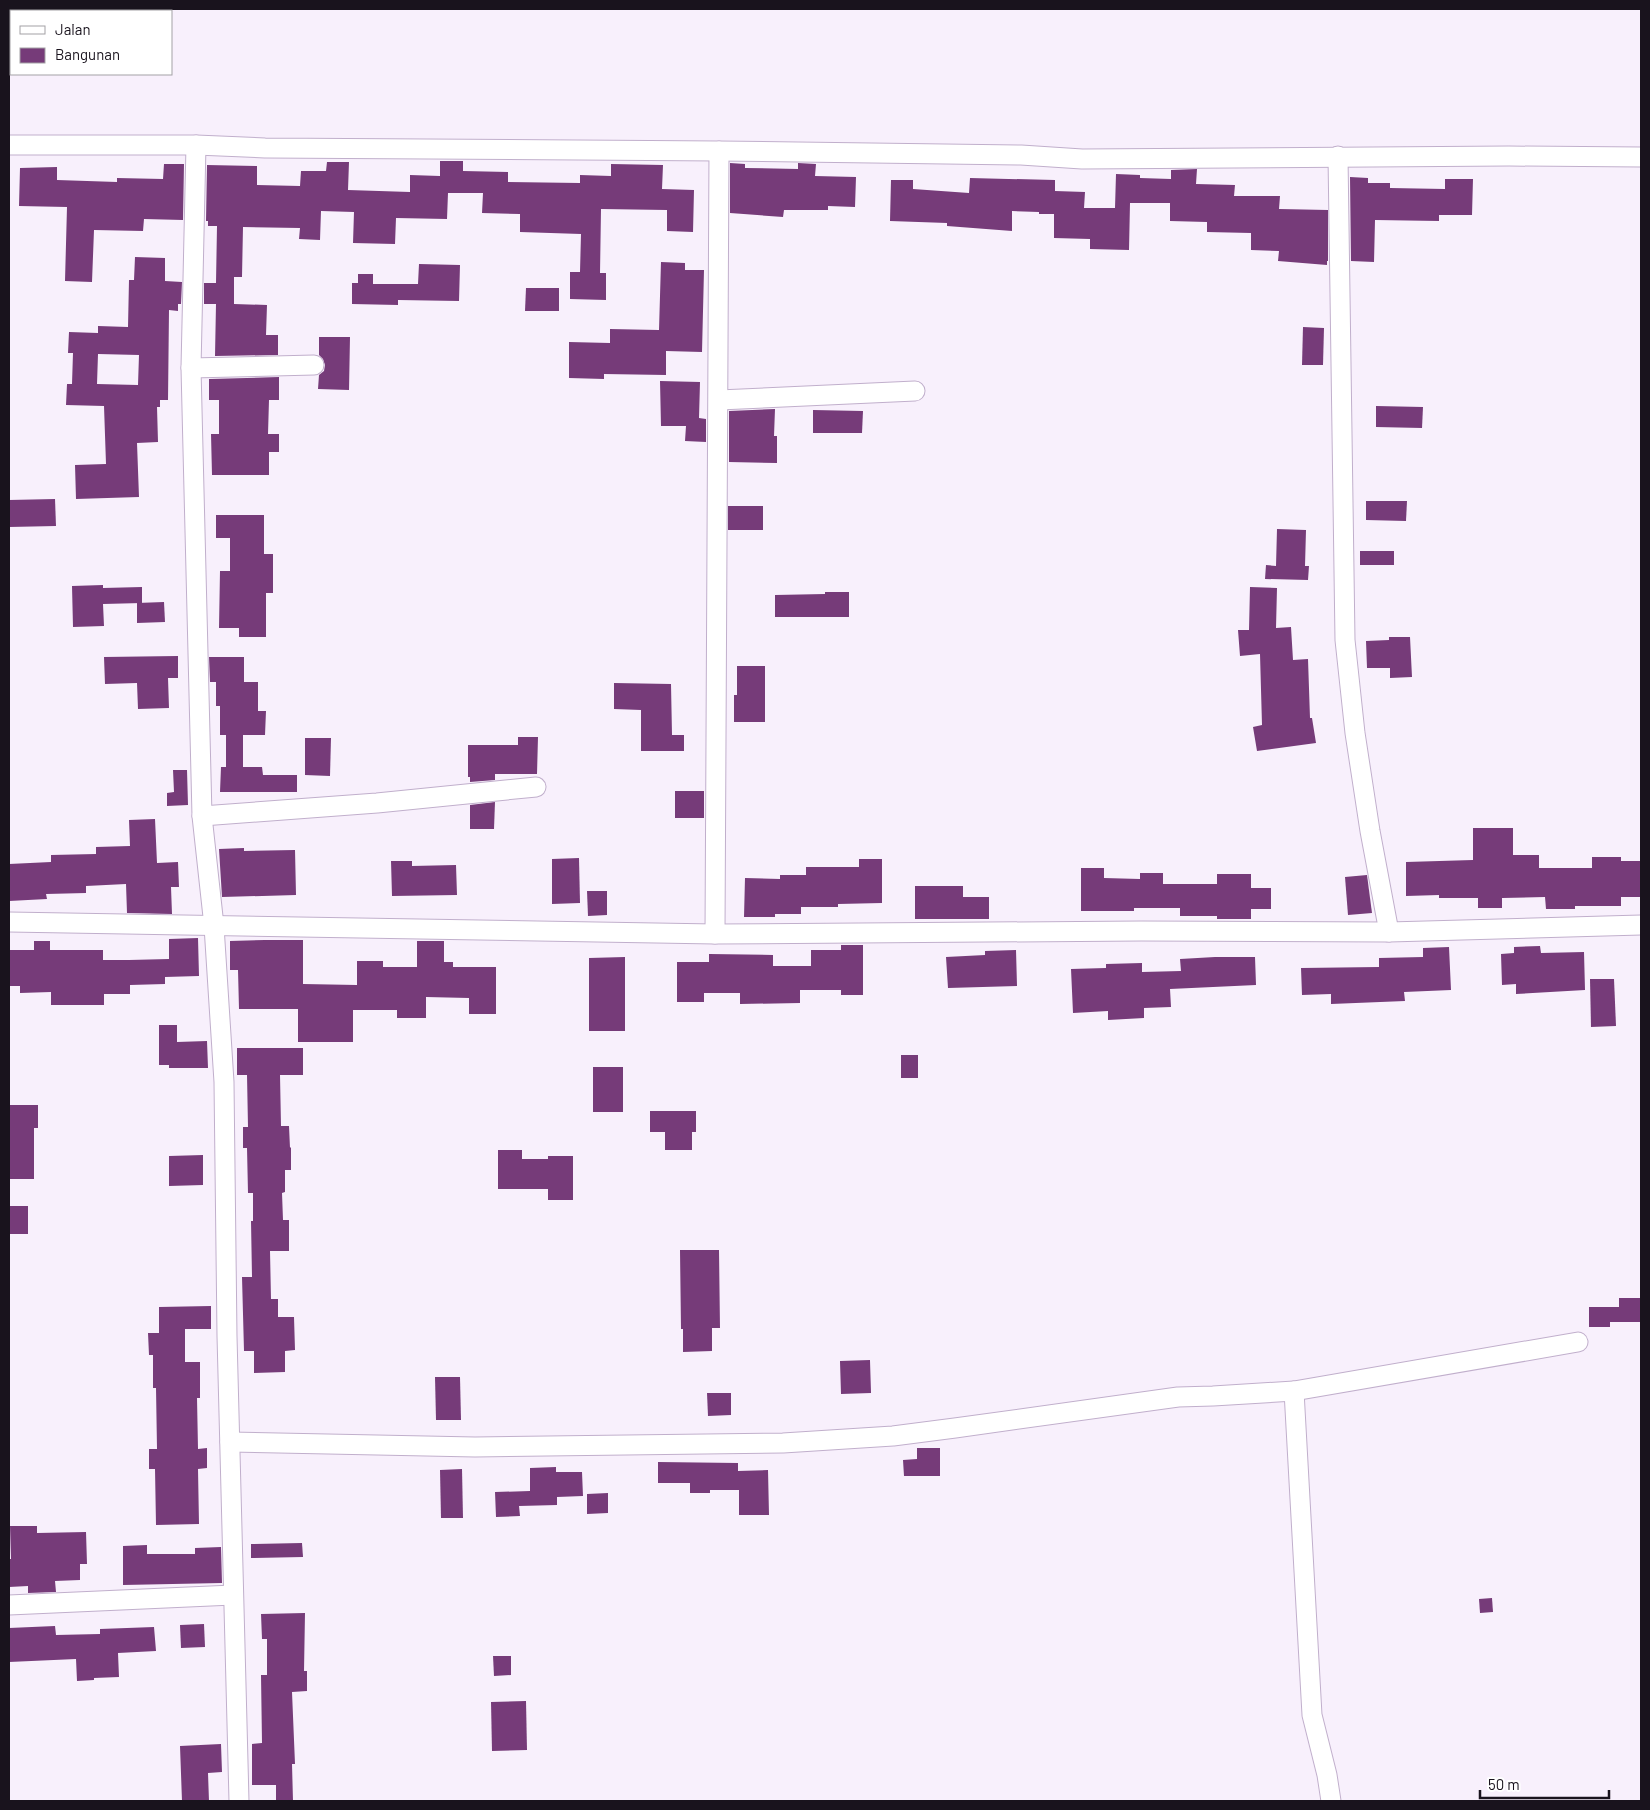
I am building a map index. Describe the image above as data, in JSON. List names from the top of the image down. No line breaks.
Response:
{"legend":["Jalan","Bangunan"],"scale_bar":"50 m"}
